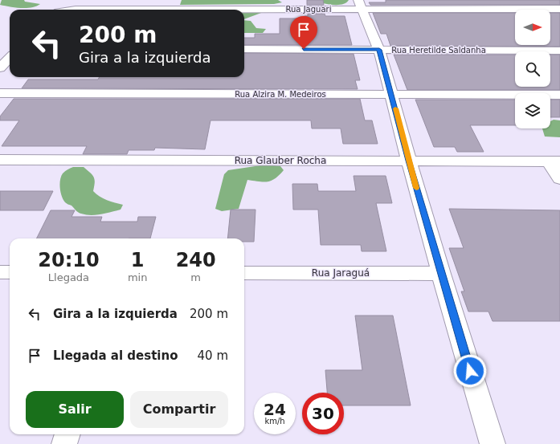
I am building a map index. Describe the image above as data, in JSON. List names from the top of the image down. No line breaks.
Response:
{"streets":{"street":["Rua Jaguari","Rua Heretilde Saldanha","Rua Alzira M. Medeiros","Rua Glauber Rocha","Rua Jaraguá"]},"north":"right","page":{"turn":["200 m","Gira a la izquierda"],"eta":["20:10","Llegada","1","min","240","m"],"list":[{"name":"Gira a la izquierda","value":"200 m"},{"name":"Llegada al destino","value":"40 m"}],"buttons":["Salir","Compartir"],"speed":"24 km/h","limit":"30"}}
